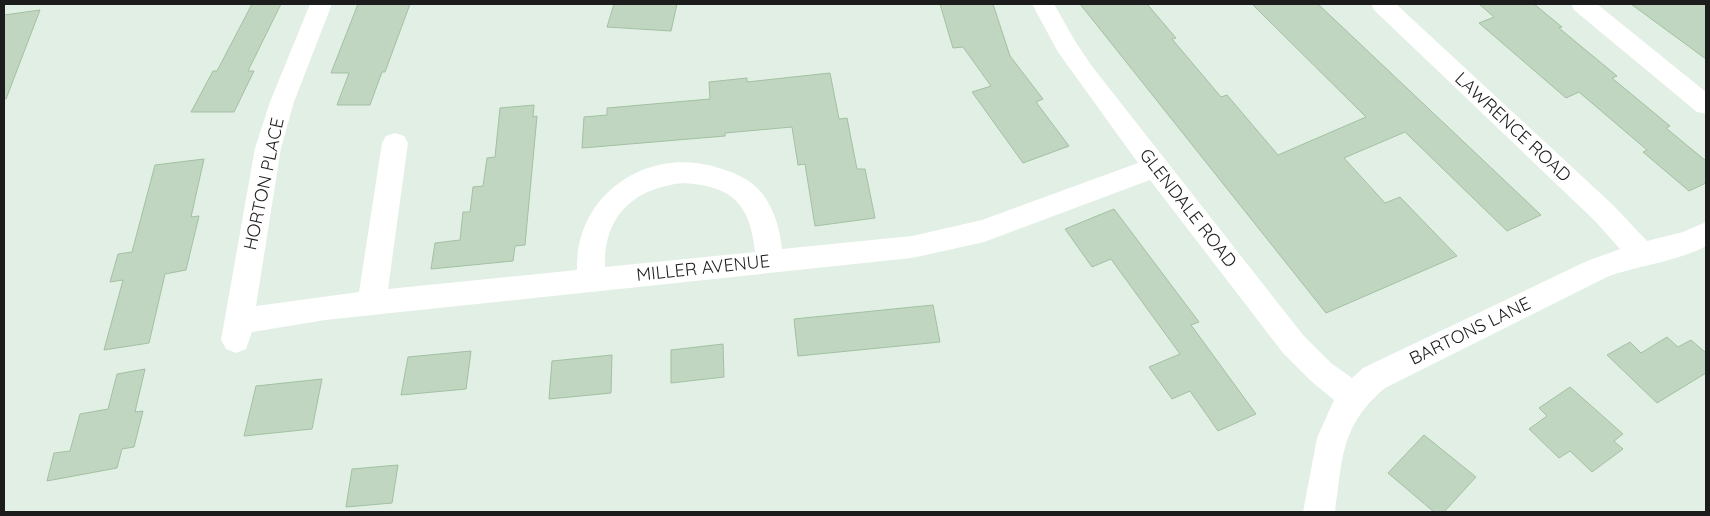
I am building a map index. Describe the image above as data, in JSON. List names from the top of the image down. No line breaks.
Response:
{"streets":{"street":["LAWRENCE ROAD","HORTON PLACE","GLENDALE ROAD","MILLER AVENUE","BARTONS LANE"]},"crossings":[["LAWRENCE ROAD","BARTONS LANE"],["HORTON PLACE","MILLER AVENUE"],["GLENDALE ROAD","MILLER AVENUE"],["GLENDALE ROAD","BARTONS LANE"]]}
